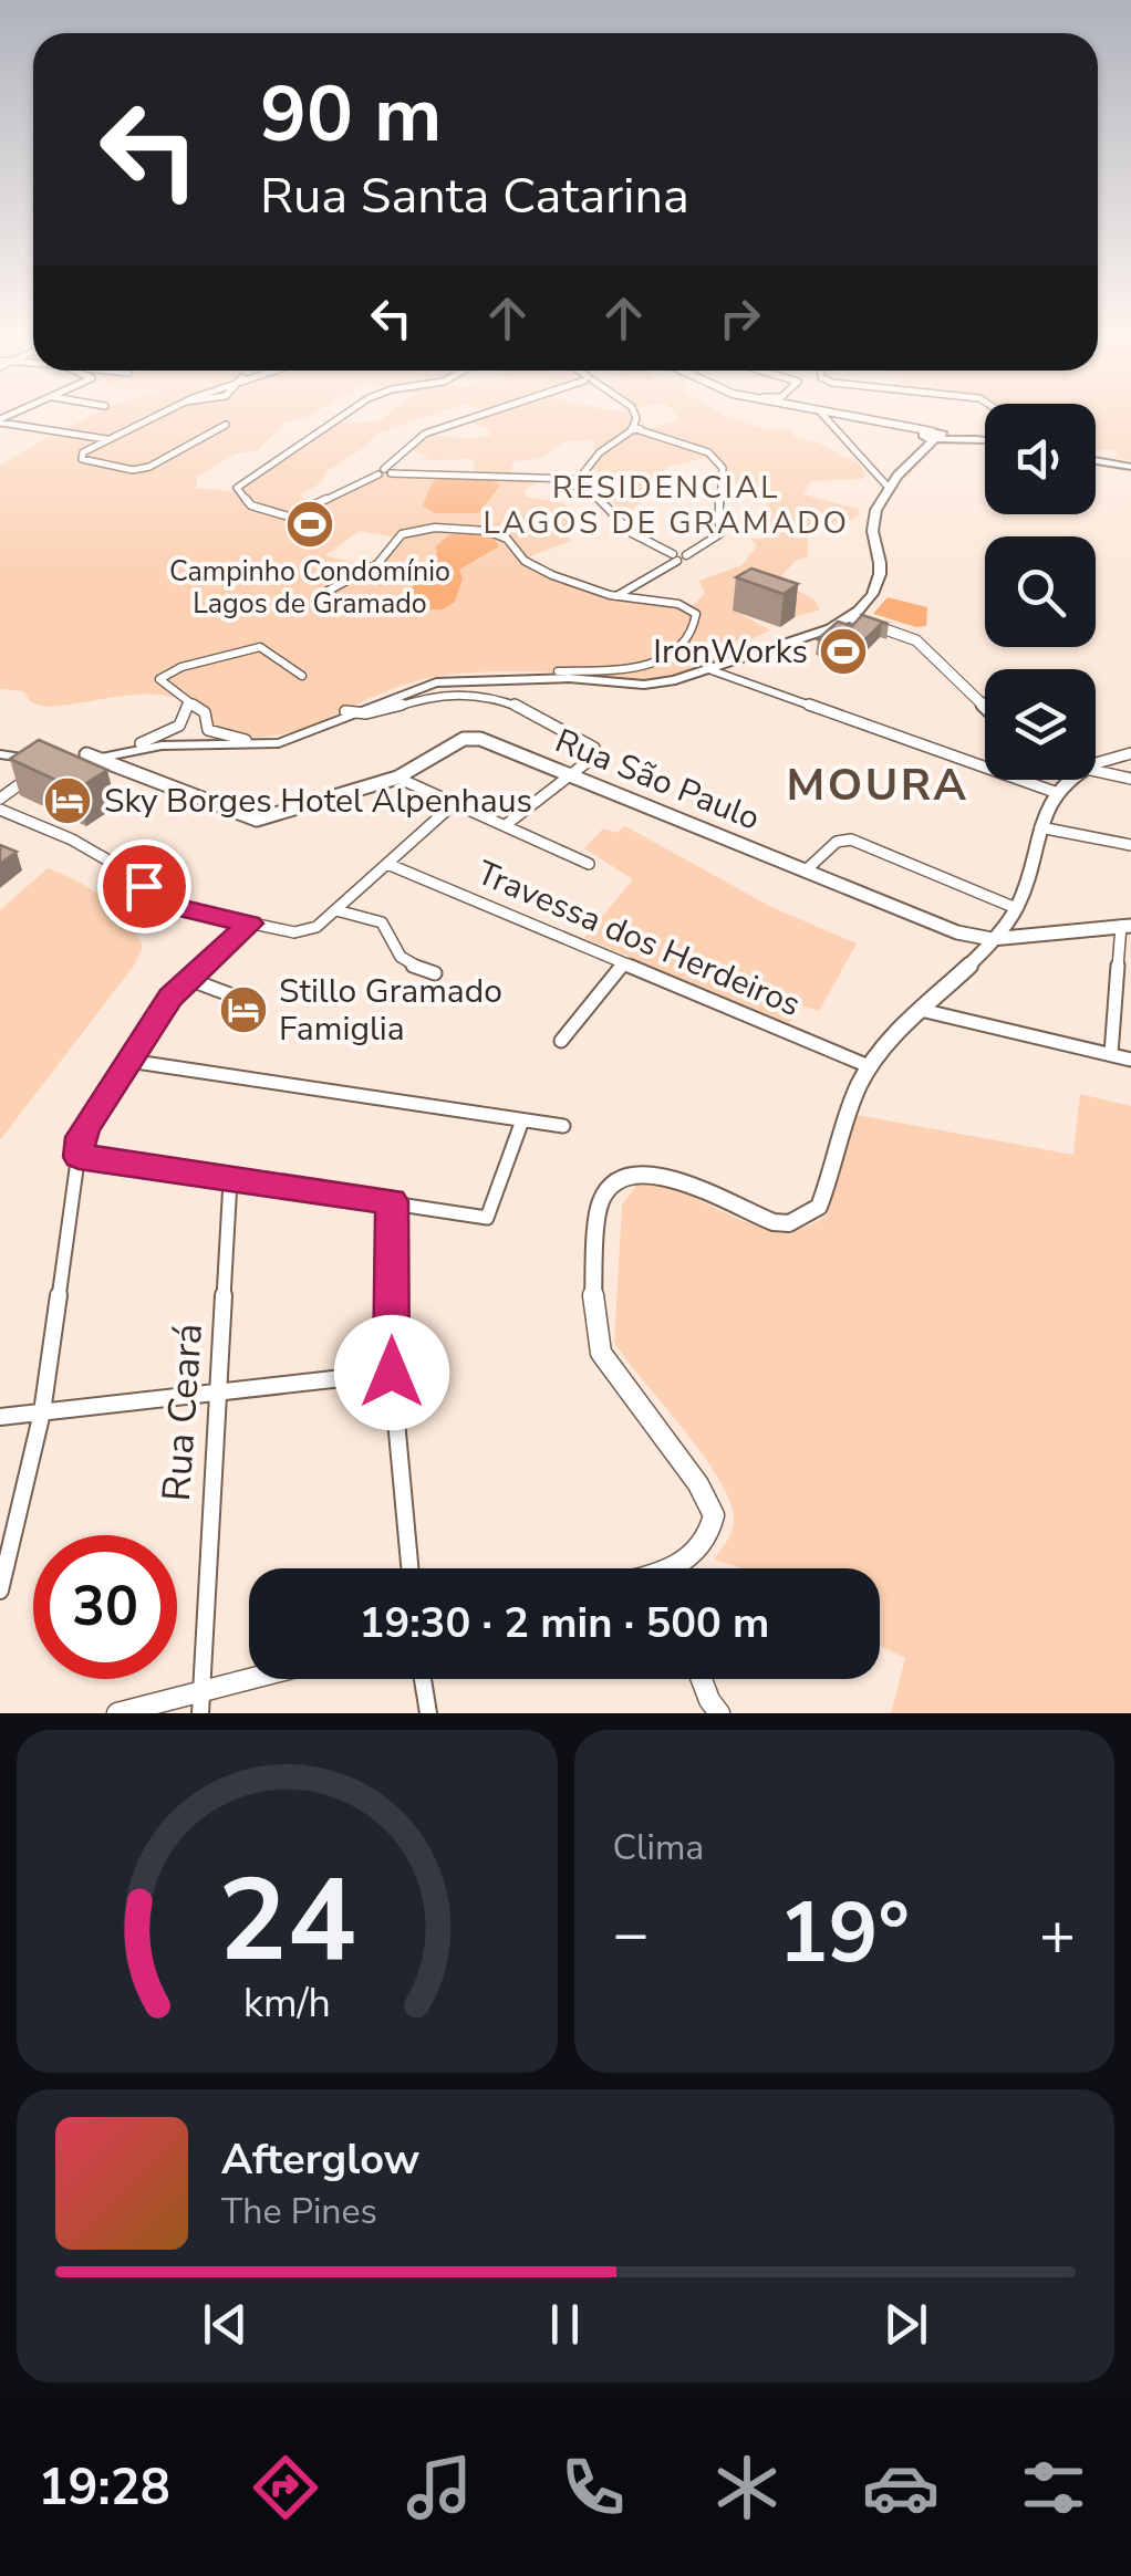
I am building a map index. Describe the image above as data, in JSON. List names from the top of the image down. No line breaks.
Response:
{"streets":{"street":["Rua São Paulo","Travessa dos Herdeiros","Rua Ceará"]},"districts":["RESIDENCIAL LAGOS DE GRAMADO","MOURA"],"places":{"sports":["Campinho Condomínio Lagos de Gramado","IronWorks"],"hotel":["Sky Borges Hotel Alpenhaus","Stillo Gramado Famiglia"]},"page":{"turn":["90 m","Rua Santa Catarina"],"limit":"30","trip":"19:30 · 2 min · 500 m","tile":"Clima","heat":["−","19°","+"],"song":["Afterglow","The Pines"],"tabs":"19:28","gauge":["24","km/h"]}}
